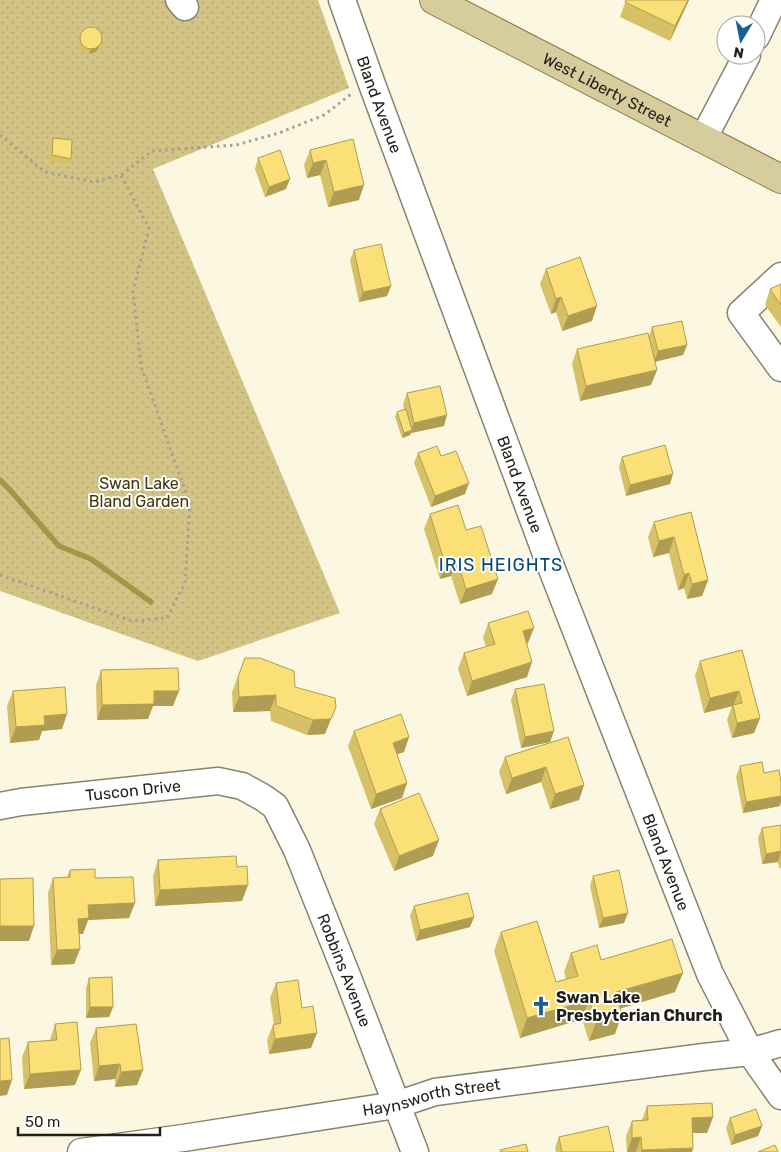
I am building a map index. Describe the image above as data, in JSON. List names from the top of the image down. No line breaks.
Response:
{"streets":{"main road":["West Liberty Street"],"street":["Bland Avenue","Tuscon Drive","Robbins Avenue","Haynsworth Street"]},"crossings":[["Bland Avenue","Haynsworth Street"],["Tuscon Drive","Robbins Avenue"],["Robbins Avenue","Haynsworth Street"]],"districts":["IRIS HEIGHTS"],"parks":["Swan Lake Bland Garden"],"places":{"church":["Swan Lake Presbyterian Church"]},"scale_bar":"50 m","north":"bottom"}
